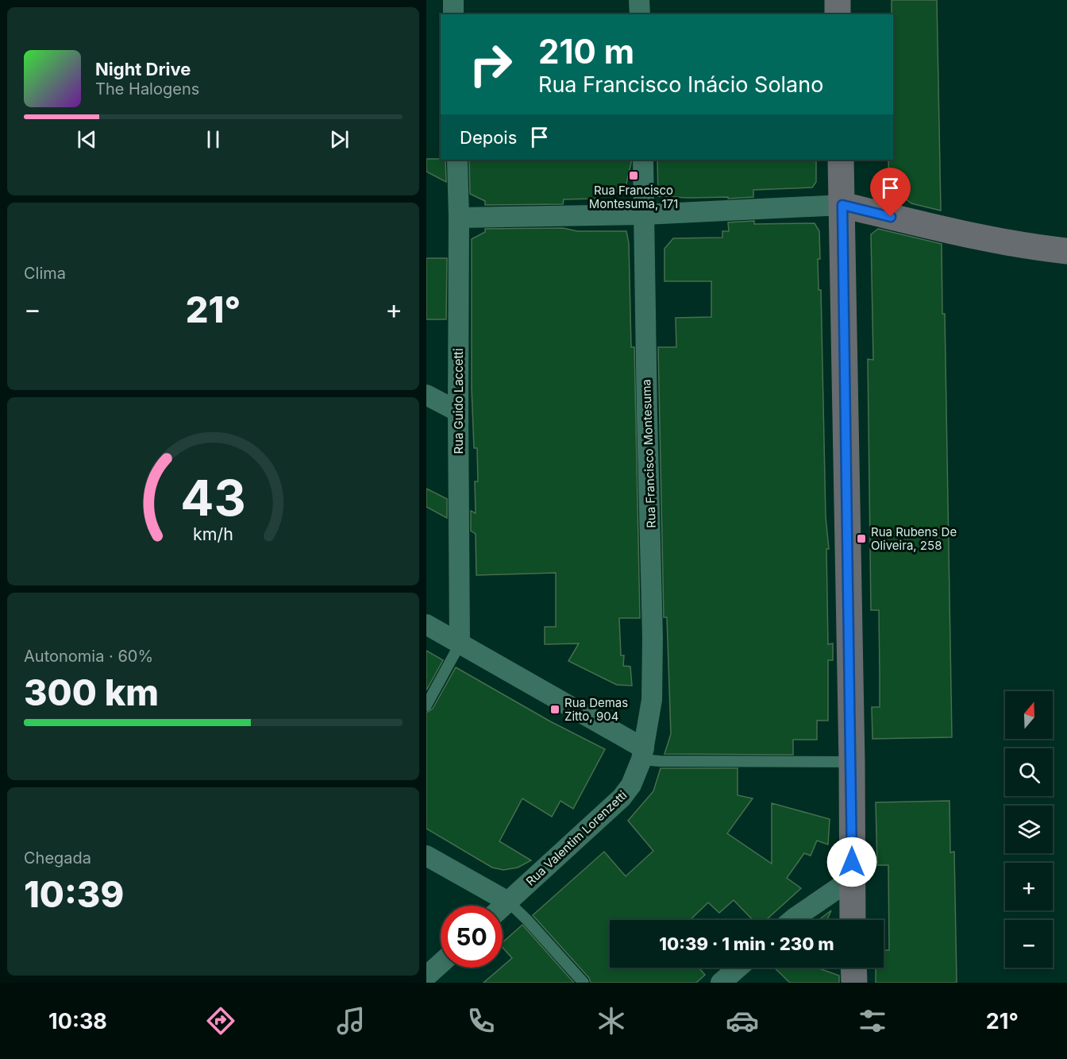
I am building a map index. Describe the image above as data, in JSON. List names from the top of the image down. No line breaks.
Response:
{"streets":{"street":["Rua Guido Laccetti","Rua Francisco Montesuma","Rua Valentim Lorenzetti"]},"crossings":[["Rua Francisco Montesuma","Rua Valentim Lorenzetti"]],"places":{"transit":["Rua Francisco Montesuma, 171","Rua Rubens De Oliveira, 258","Rua Demas Zitto, 904"]},"north":"top","page":{"turn":["210 m","Rua Francisco Inácio Solano"],"song":["Night Drive","The Halogens"],"then":"Depois","tile":["Clima",["Autonomia · 60%","300 km"],["Chegada","10:39"]],"heat":["−","21°","+"],"map_buttons":["+","−"],"limit":"50","trip":"10:39 · 1 min · 230 m","tabs":["10:38","21°"],"gauge":["43","km/h"]}}
